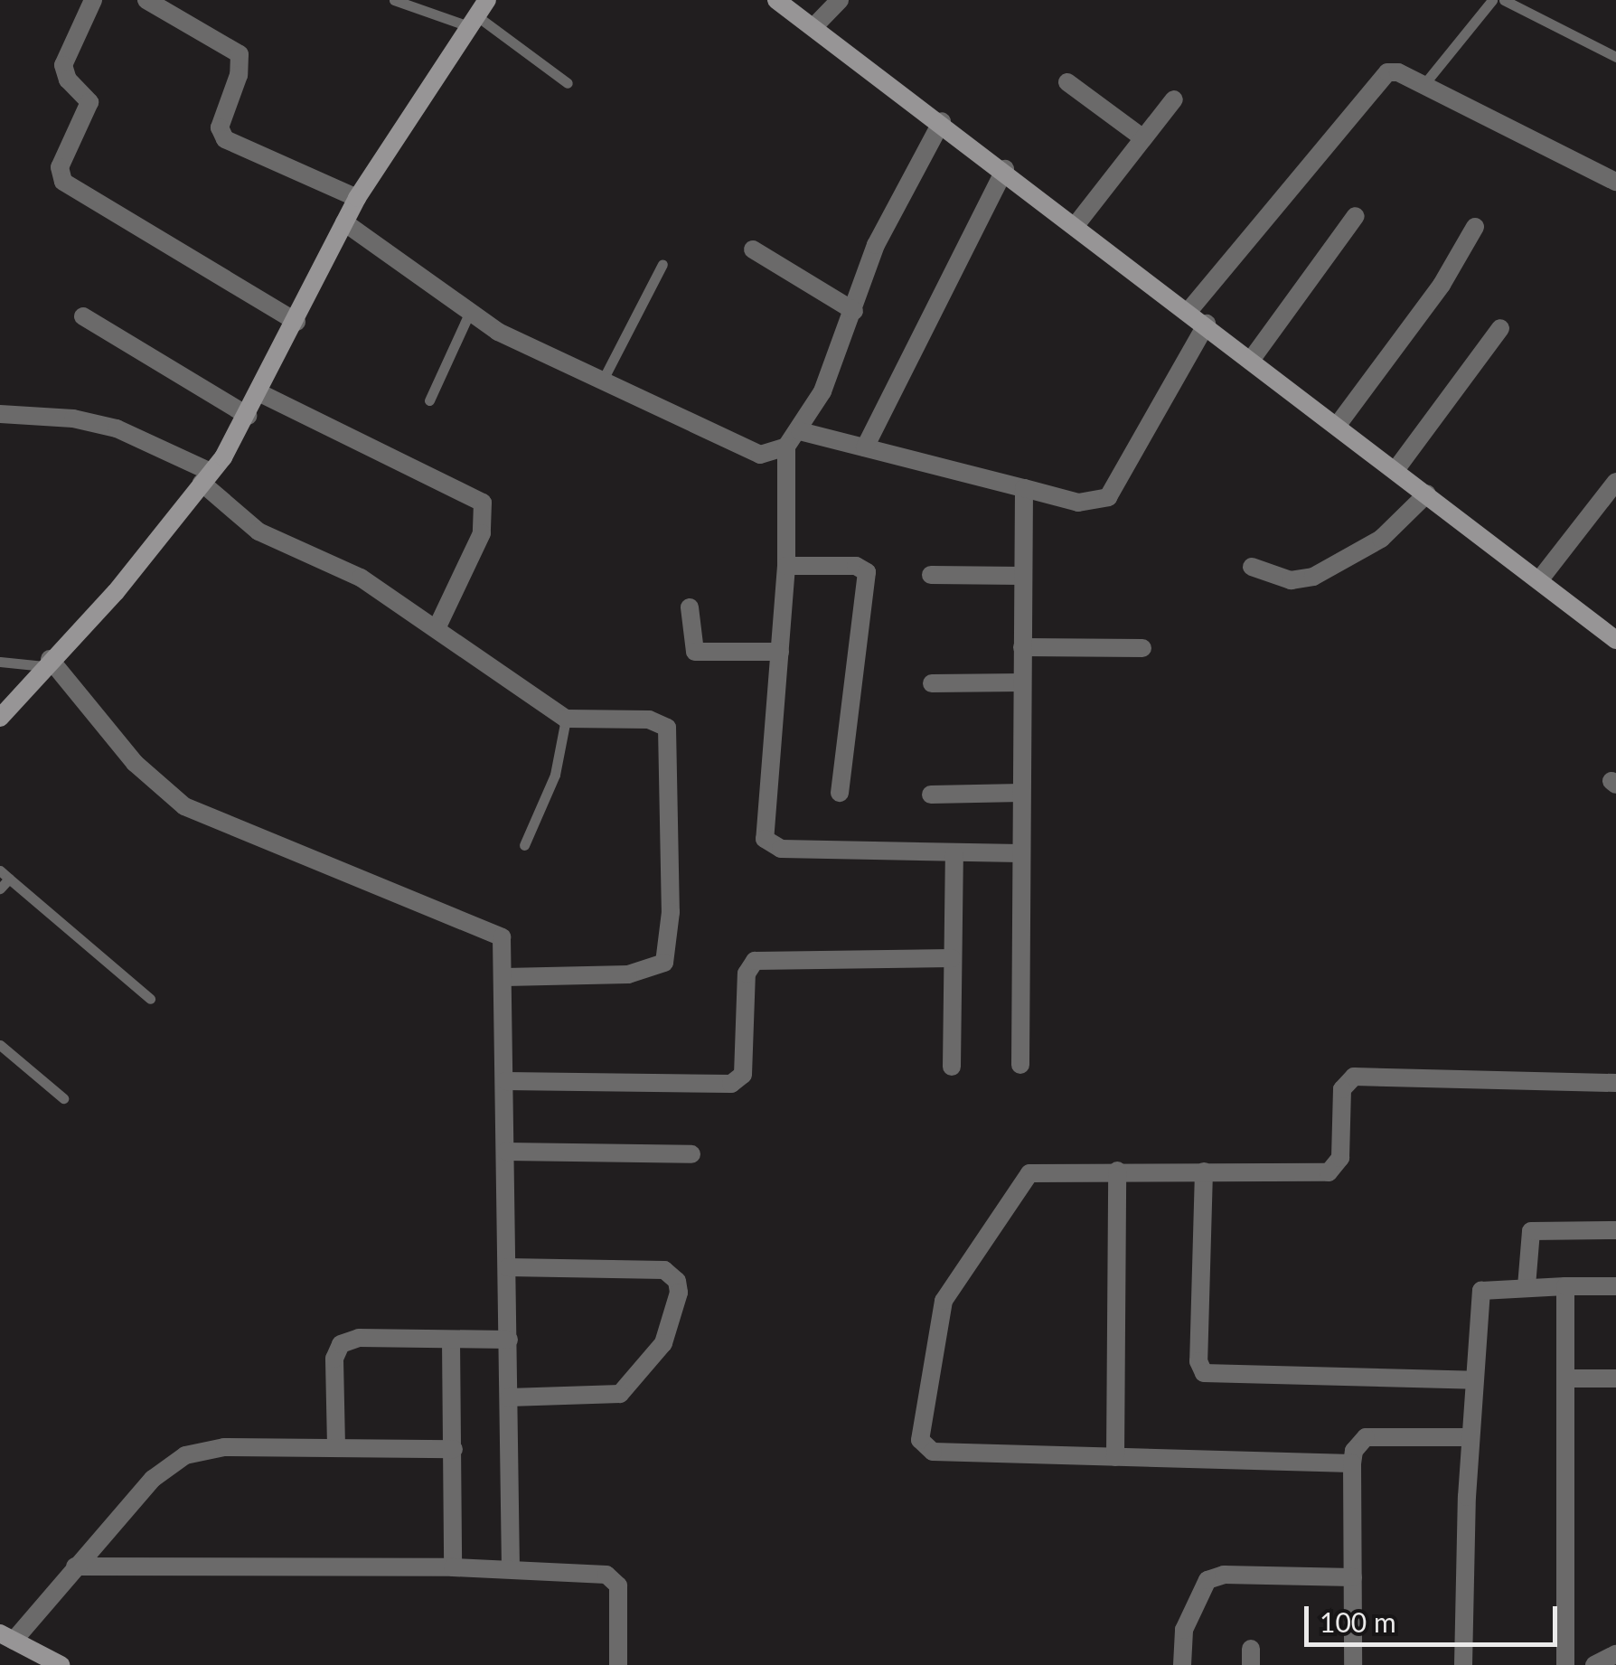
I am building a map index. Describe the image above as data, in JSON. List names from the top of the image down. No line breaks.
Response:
{"scale_bar":"100 m"}
